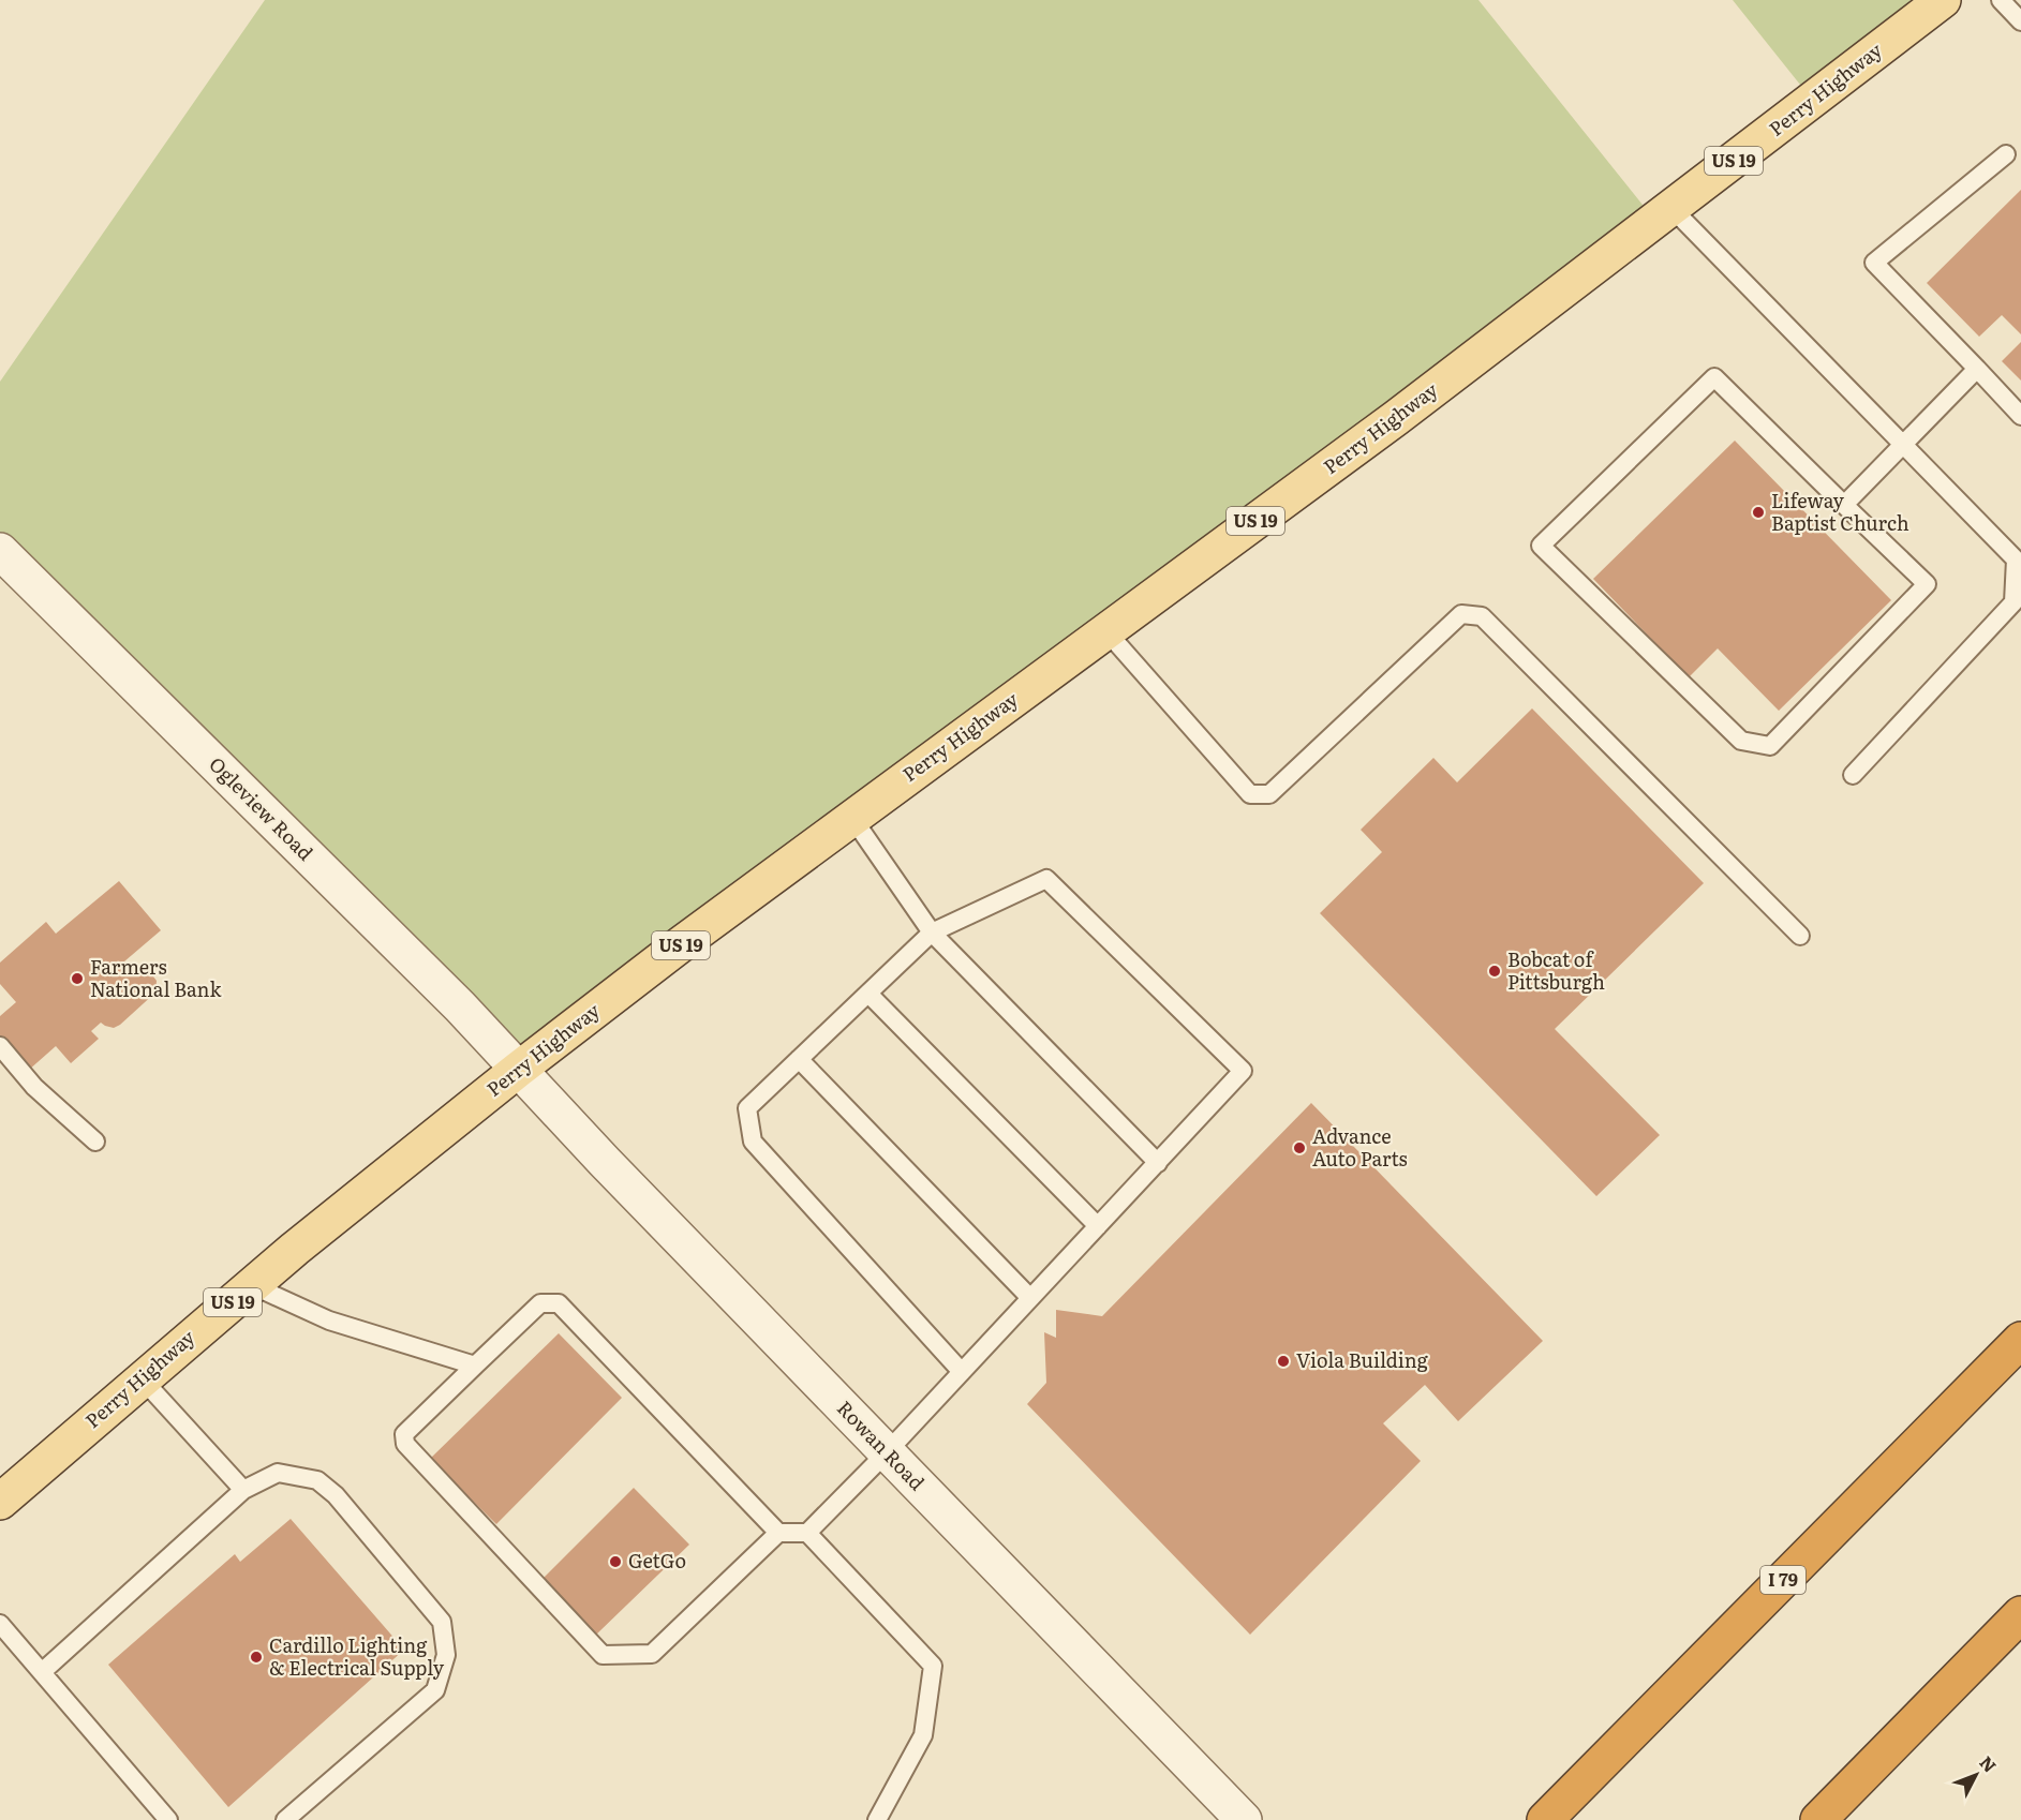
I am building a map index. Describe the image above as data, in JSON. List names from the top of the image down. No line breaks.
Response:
{"streets":{"highway":["I 79"],"main road":["Perry Highway","US 19"],"street":["Ogleview Road","Rowan Road"]},"crossings":[["Perry Highway","Ogleview Road"],["Perry Highway","Rowan Road"],["Ogleview Road","Rowan Road"]],"places":["Lifeway Baptist Church","Bobcat of Pittsburgh","Farmers National Bank","Advance Auto Parts","Viola Building","GetGo","Cardillo Lighting & Electrical Supply"],"north":"top right"}
